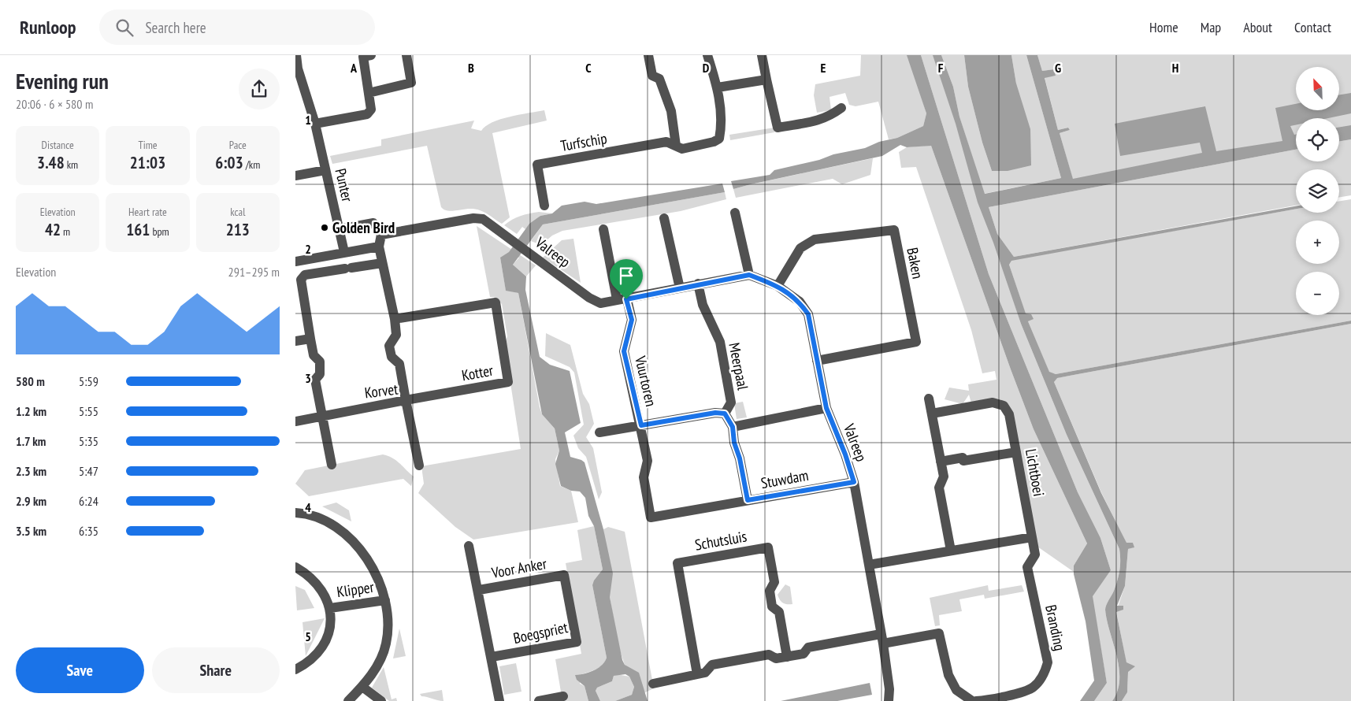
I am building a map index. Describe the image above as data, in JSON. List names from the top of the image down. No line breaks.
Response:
{"streets":{"street":["Turfschip","Punter","Valreep","Baken","Meerpaal","Kotter","Vuurtoren","Korvet","Lichtboei","Stuwdam","Schutsluis","Voor Anker","Klipper","Branding","Boegspriet"]},"crossings":[["Valreep","Baken"],["Valreep","Meerpaal"],["Valreep","Vuurtoren"],["Valreep","Stuwdam"],["Kotter","Korvet"],["Vuurtoren","Stuwdam"],["Lichtboei","Branding"],["Voor Anker","Boegspriet"]],"places":["Golden Bird"],"north":"top left","page":{"header":"Runloop","search":"Search here","nav":["Home","Map","About","Contact"],"heading":["Evening run","20:06 · 6 × 580 m"],"map_buttons":["+","−"],"stats":[["Distance","3.48 km"],["Time","21:03"],["Pace","6:03 /km"],["Elevation","42 m"],["Heart rate","161 bpm"],["kcal","213"]],"chart":["Elevation","291–295 m"],"list":[{"name":"580 m","note":"5:59"},{"name":"1.2 km","note":"5:55"},{"name":"1.7 km","note":"5:35"},{"name":"2.3 km","note":"5:47"},{"name":"2.9 km","note":"6:24"},{"name":"3.5 km","note":"6:35"}],"buttons":["Save","Share"]},"grid":{"columns":["A","B","C","D","E","F","G","H"],"rows":["1","2","3","4","5"]}}
